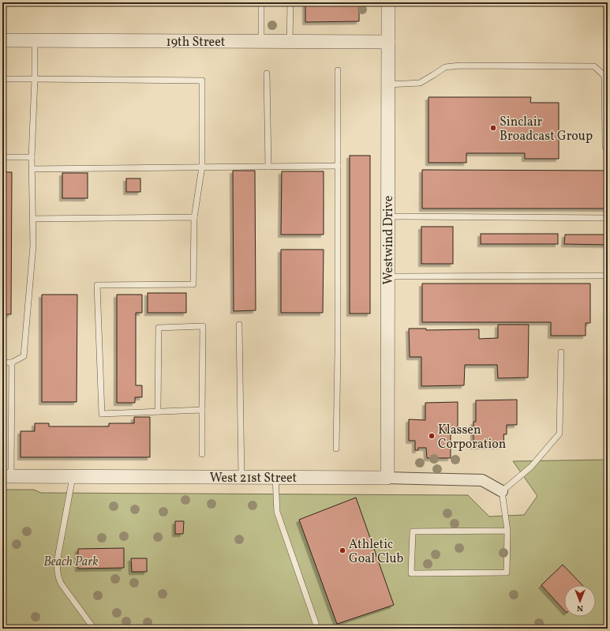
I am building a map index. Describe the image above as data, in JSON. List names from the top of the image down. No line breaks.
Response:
{"streets":{"street":["19th Street","Westwind Drive","West 21st Street"]},"crossings":[["19th Street","Westwind Drive"],["Westwind Drive","West 21st Street"]],"parks":["Beach Park"],"places":["Sinclair Broadcast Group","Klassen Corporation","Athletic Goal Club"],"north":"bottom"}
